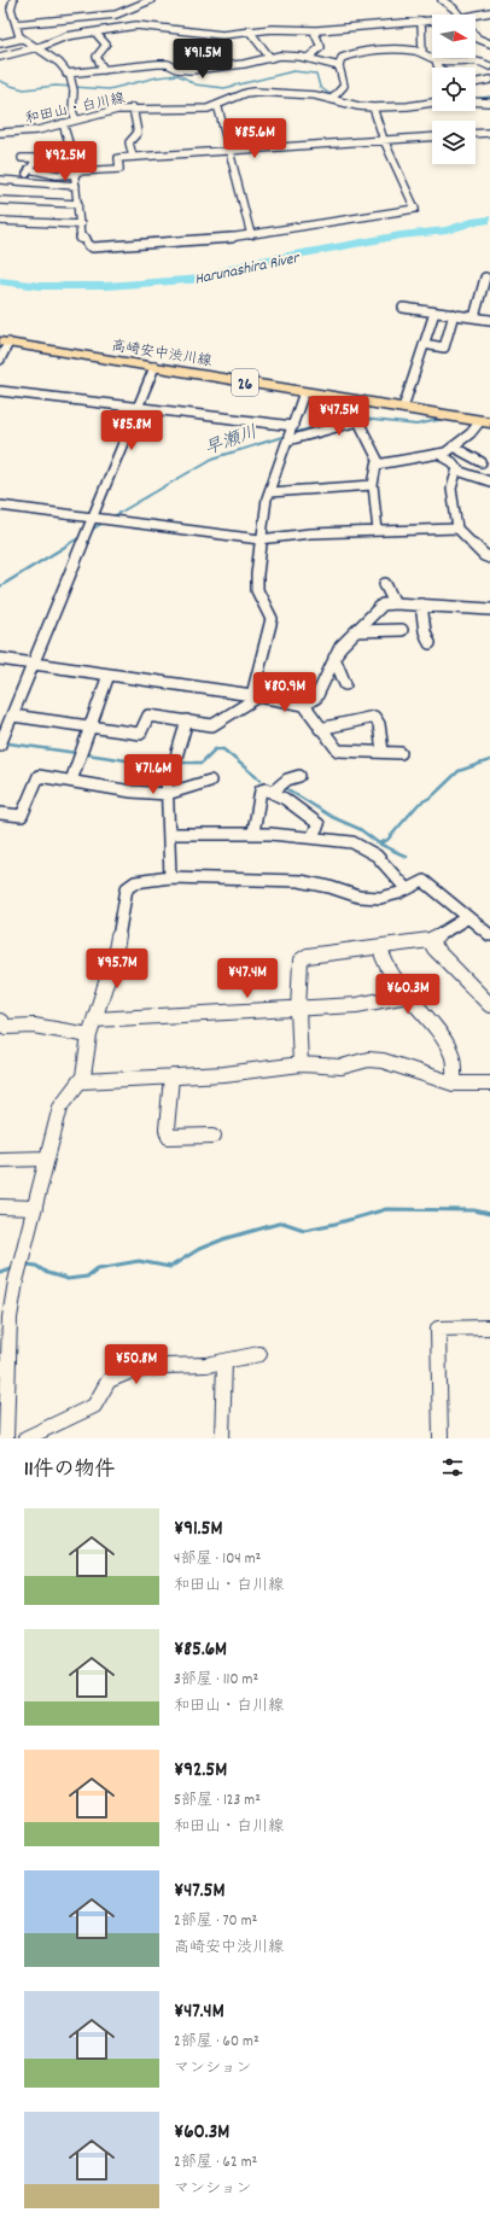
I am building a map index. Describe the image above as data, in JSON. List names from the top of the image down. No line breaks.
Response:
{"streets":{"main road":["高崎安中渋川線","26"],"street":["和田山・白川線"]},"water":["Harunashira River","早瀬川"],"north":"right","page":{"price":["¥91.5M","¥85.6M","¥92.5M","¥47.5M","¥85.8M","¥80.9M","¥71.6M","¥95.7M","¥47.4M","¥60.3M","¥50.8M"],"heading":"11件の物件","list":[{"name":"¥91.5M","note":"4部屋 · 104 m² · 和田山・白川線"},{"name":"¥85.6M","note":"3部屋 · 110 m² · 和田山・白川線"},{"name":"¥92.5M","note":"5部屋 · 123 m² · 和田山・白川線"},{"name":"¥47.5M","note":"2部屋 · 70 m² · 高崎安中渋川線"},{"name":"¥47.4M","note":"2部屋 · 60 m² · マンション"},{"name":"¥60.3M","note":"2部屋 · 62 m² · マンション"}]}}
